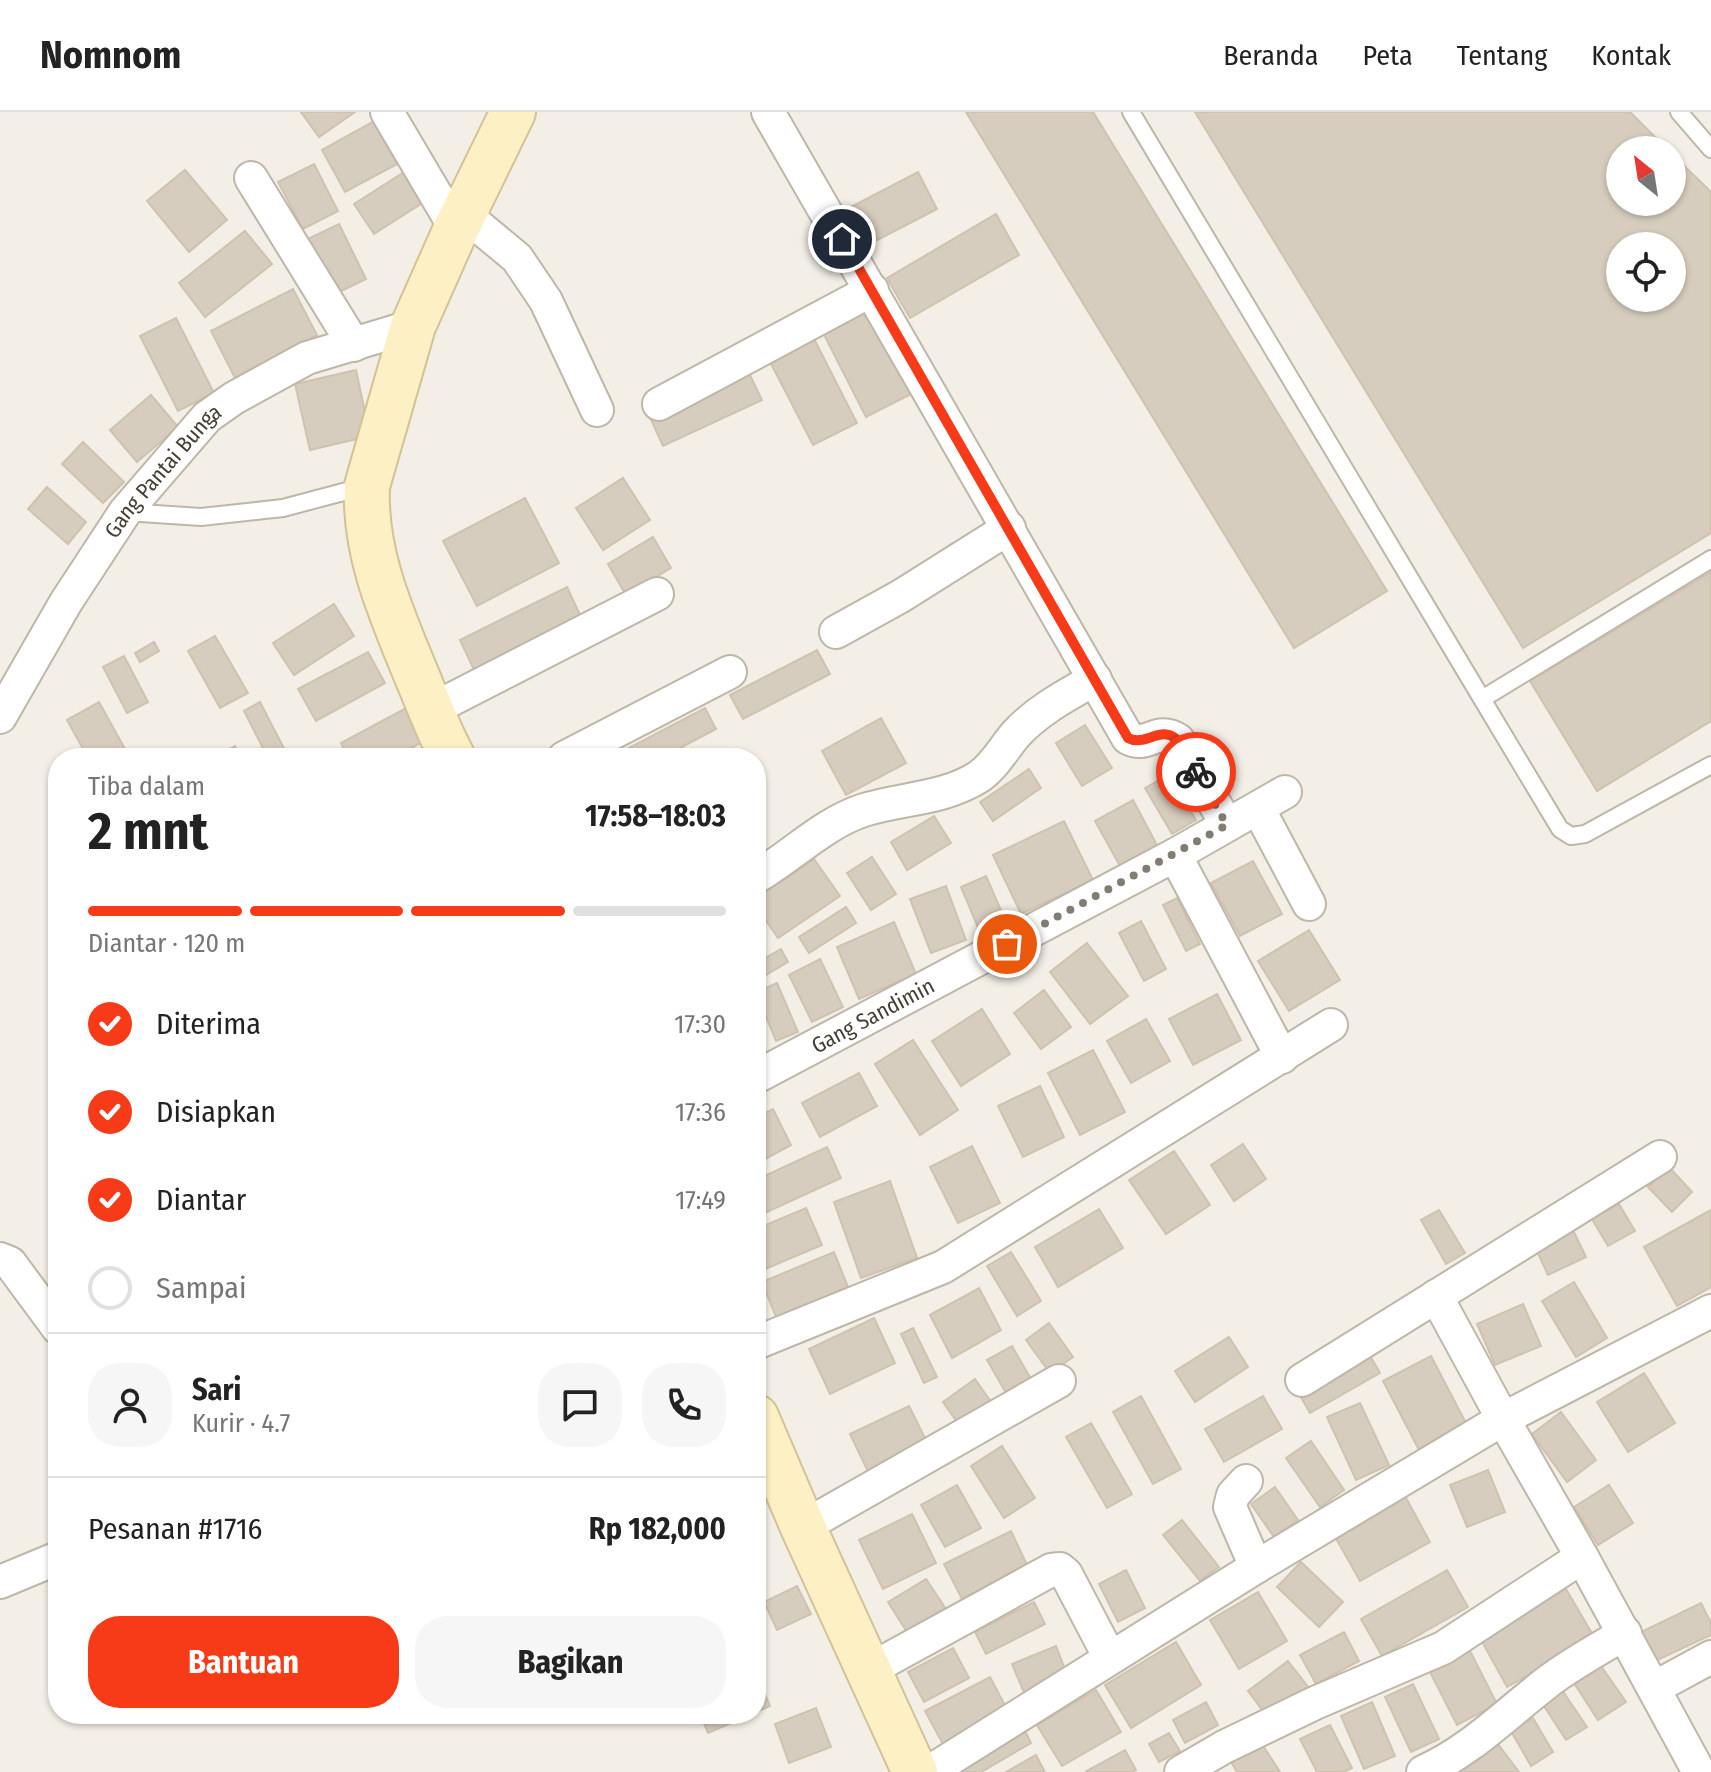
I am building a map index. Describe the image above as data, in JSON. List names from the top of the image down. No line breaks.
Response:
{"streets":{"street":["Gang Pantai Bunga","Gang Sandimin"]},"north":"top left","page":{"header":"Nomnom","nav":["Beranda","Peta","Tentang","Kontak"],"heading":["2 mnt","Tiba dalam","17:58–18:03"],"panel":["Sari","Kurir · 4.7","Pesanan #1716","Rp 182,000"],"bar":"Diantar · 120 m","list":[["Diterima","17:30"],["Disiapkan","17:36"],["Diantar","17:49"],"Sampai"],"buttons":["Bantuan","Bagikan"]}}
